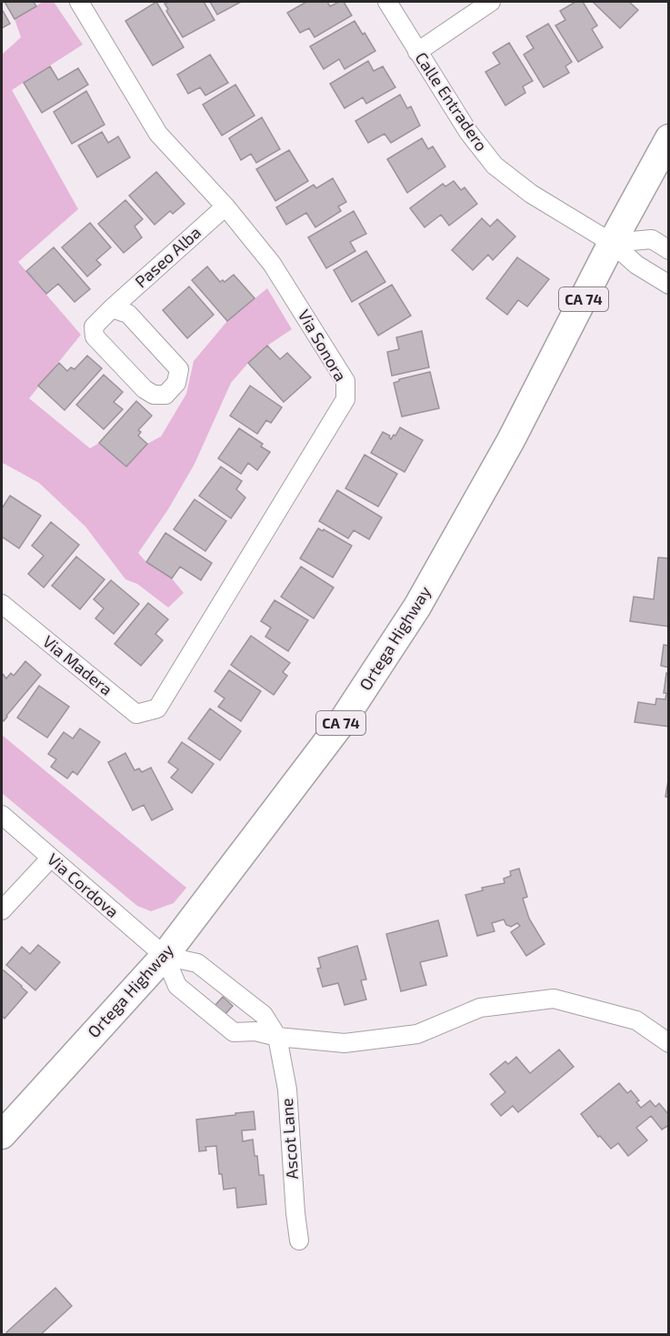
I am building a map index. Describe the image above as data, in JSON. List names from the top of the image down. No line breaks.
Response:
{"streets":{"main road":["CA 74","Ortega Highway"],"street":["Calle Entradero","Paseo Alba","Via Sonora","Via Madera","Via Cordova","Ascot Lane"]},"crossings":[["Calle Entradero","Ortega Highway"],["Paseo Alba","Via Sonora"],["Via Sonora","Via Madera"],["Ortega Highway","Via Cordova"]]}
